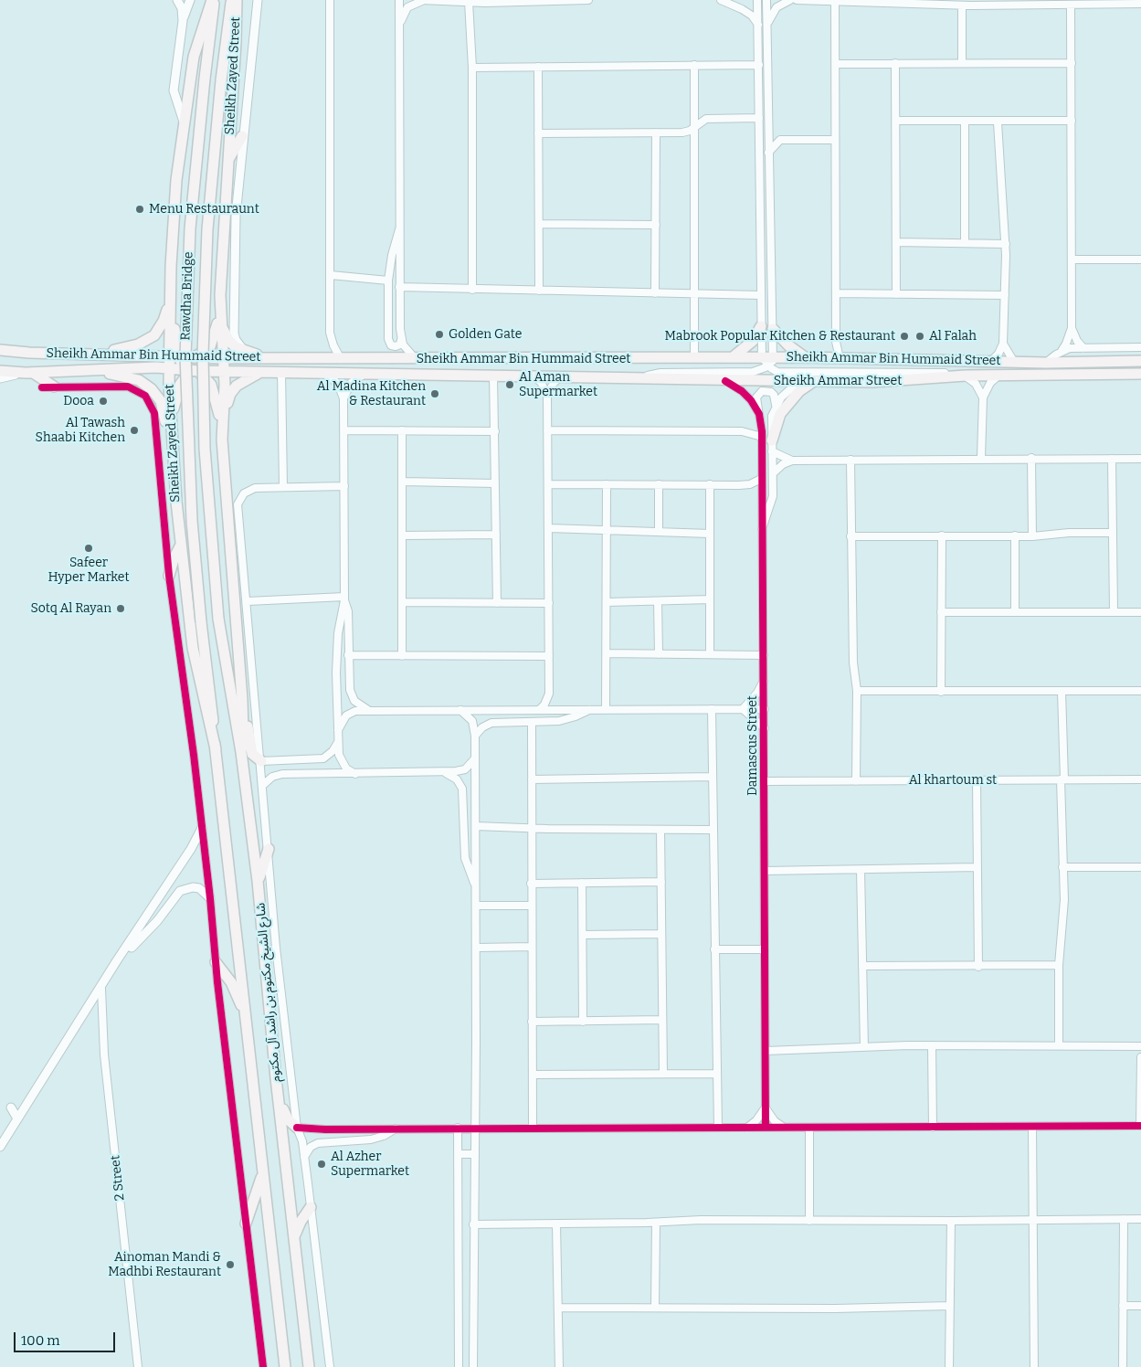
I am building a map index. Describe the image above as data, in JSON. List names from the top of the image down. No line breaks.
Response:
{"streets":{"main road":["Sheikh Zayed Street","Rawdha Bridge","Sheikh Ammar Bin Hummaid Street","Sheikh Ammar Street","شارع الشيخ مكتوم بن راشد آل مكتوم"],"street":["Damascus Street","Al khartoum st","2 Street"]},"crossings":[["Sheikh Zayed Street","Rawdha Bridge"],["Sheikh Zayed Street","Sheikh Ammar Bin Hummaid Street"],["Sheikh Zayed Street","شارع الشيخ مكتوم بن راشد آل مكتوم"],["Rawdha Bridge","شارع الشيخ مكتوم بن راشد آل مكتوم"],["Sheikh Ammar Bin Hummaid Street","Sheikh Ammar Street"],["Sheikh Ammar Street","Damascus Street"],["Damascus Street","Al khartoum st"]],"places":["Menu Restauraunt","Golden Gate","Mabrook Popular Kitchen & Restaurant","Al Falah","Al Aman Supermarket","Al Madina Kitchen & Restaurant","Dooa","Al Tawash Shaabi Kitchen","Safeer Hyper Market","Sotq Al Rayan","Al Azher Supermarket","Ainoman Mandi & Madhbi Restaurant"],"scale_bar":"100 m"}
